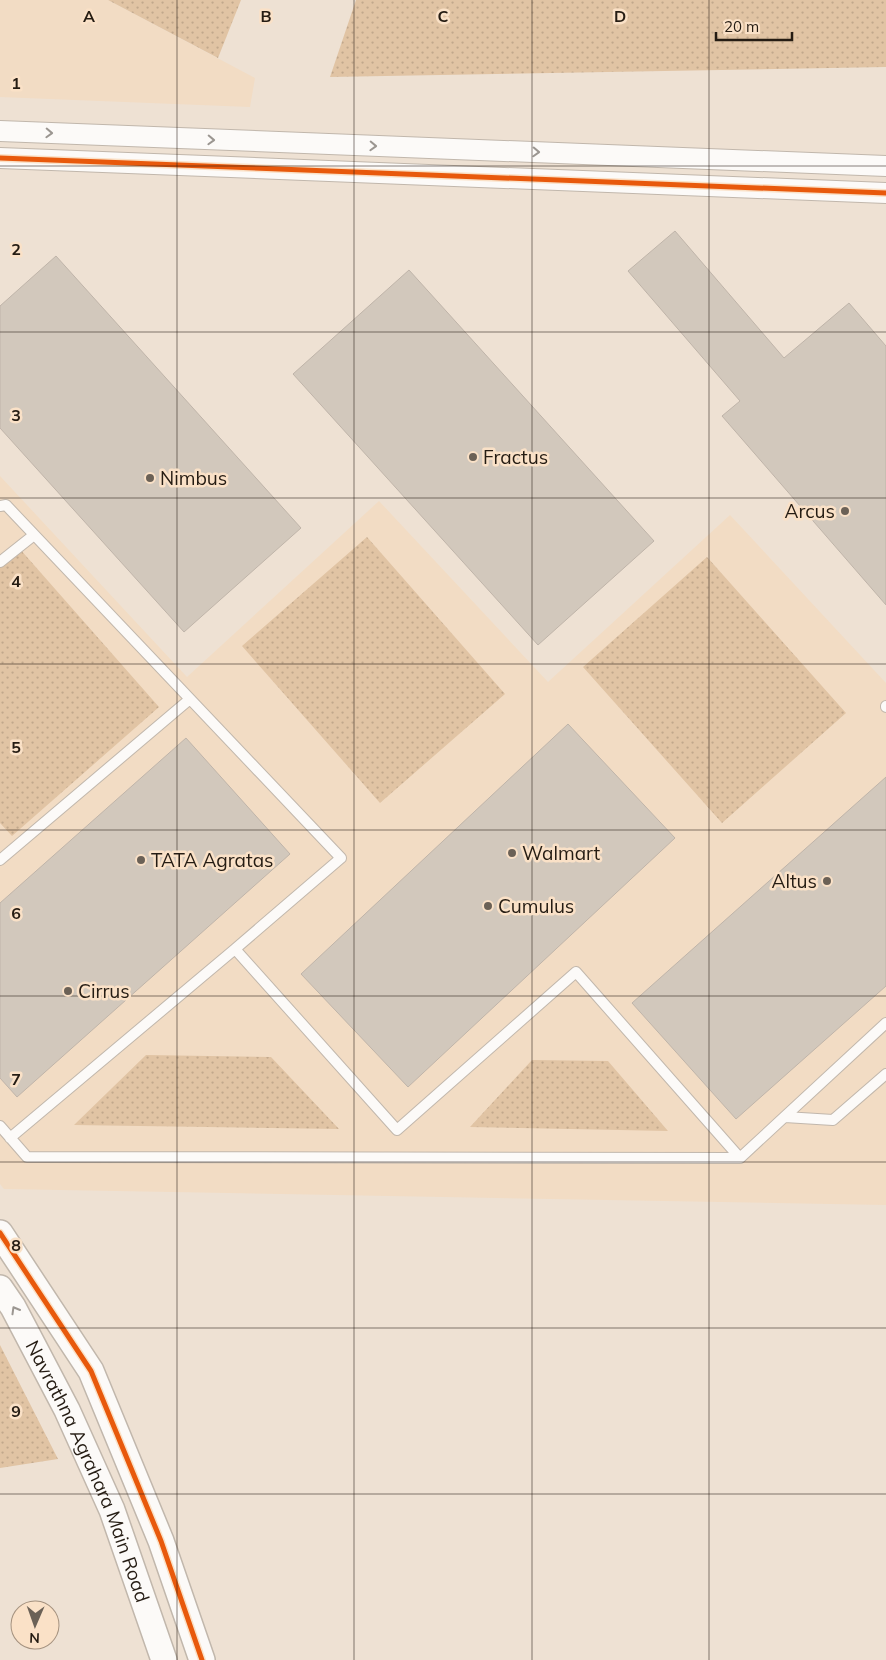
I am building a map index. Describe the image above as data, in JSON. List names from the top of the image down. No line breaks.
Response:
{"streets":{"street":["Navrathna Agrahara Main Road"]},"places":["Fractus","Nimbus","Arcus","Walmart","TATA Agratas","Altus","Cumulus","Cirrus"],"scale_bar":"20 m","north":"bottom","grid":{"columns":["A","B","C","D"],"rows":["1","2","3","4","5","6","7","8","9"]}}
